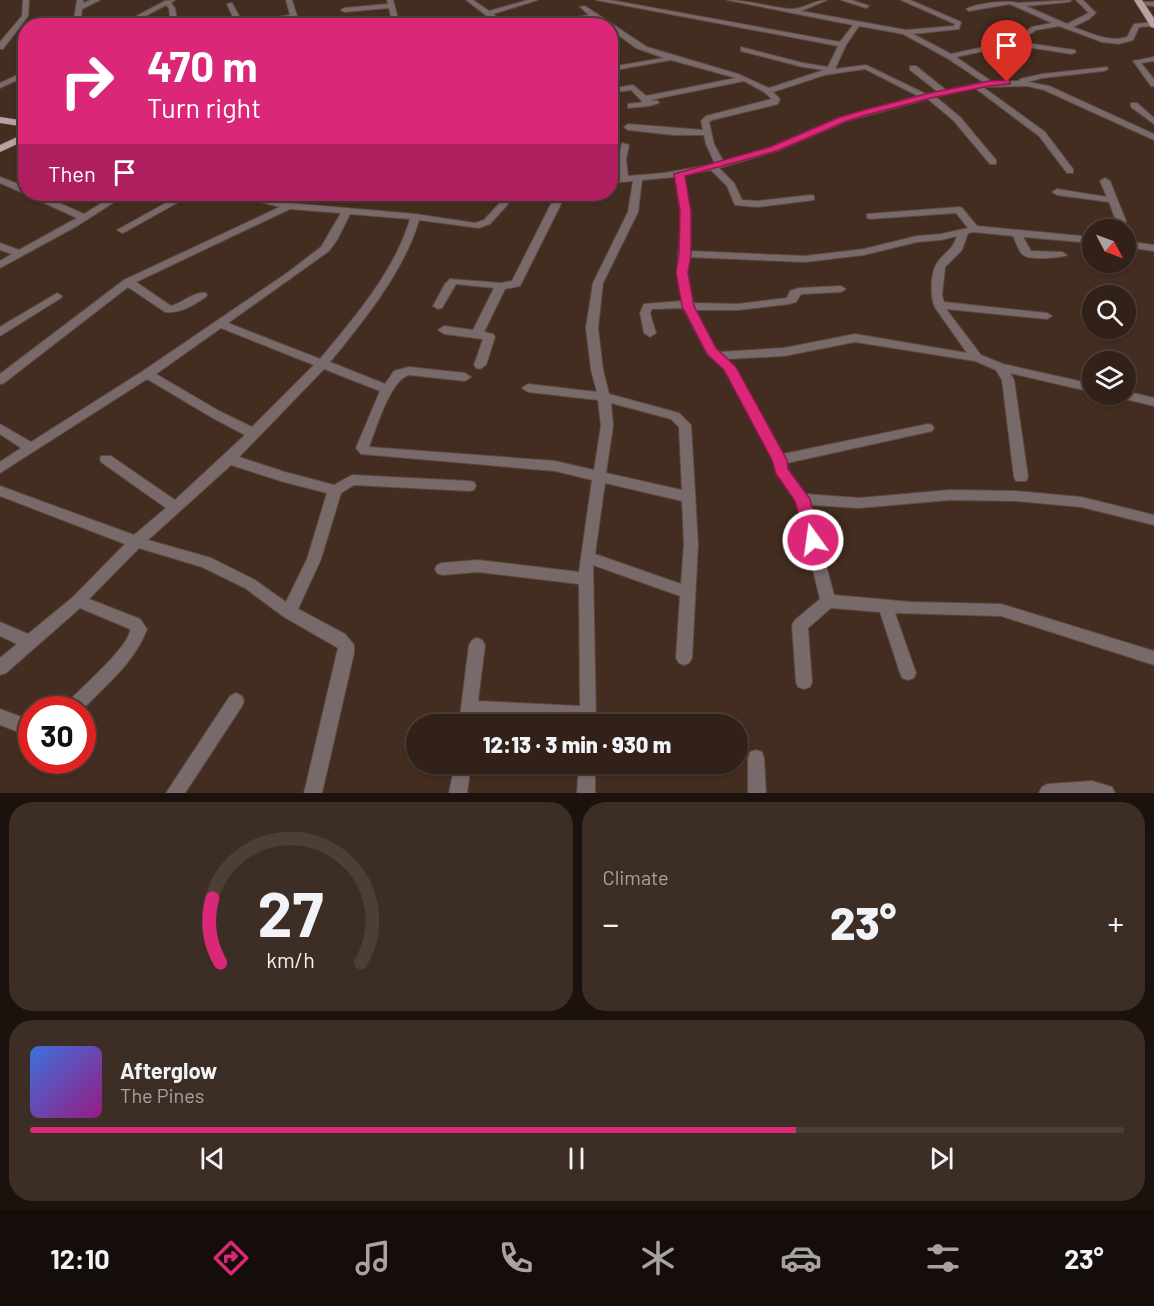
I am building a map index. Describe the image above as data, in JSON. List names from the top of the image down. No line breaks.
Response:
{"north":"bottom right","page":{"turn":["470 m","Turn right"],"then":"Then","limit":"30","trip":"12:13 · 3 min · 930 m","tile":"Climate","heat":["−","23°","+"],"song":["Afterglow","The Pines"],"tabs":["12:10","23°"],"gauge":["27","km/h"]}}
